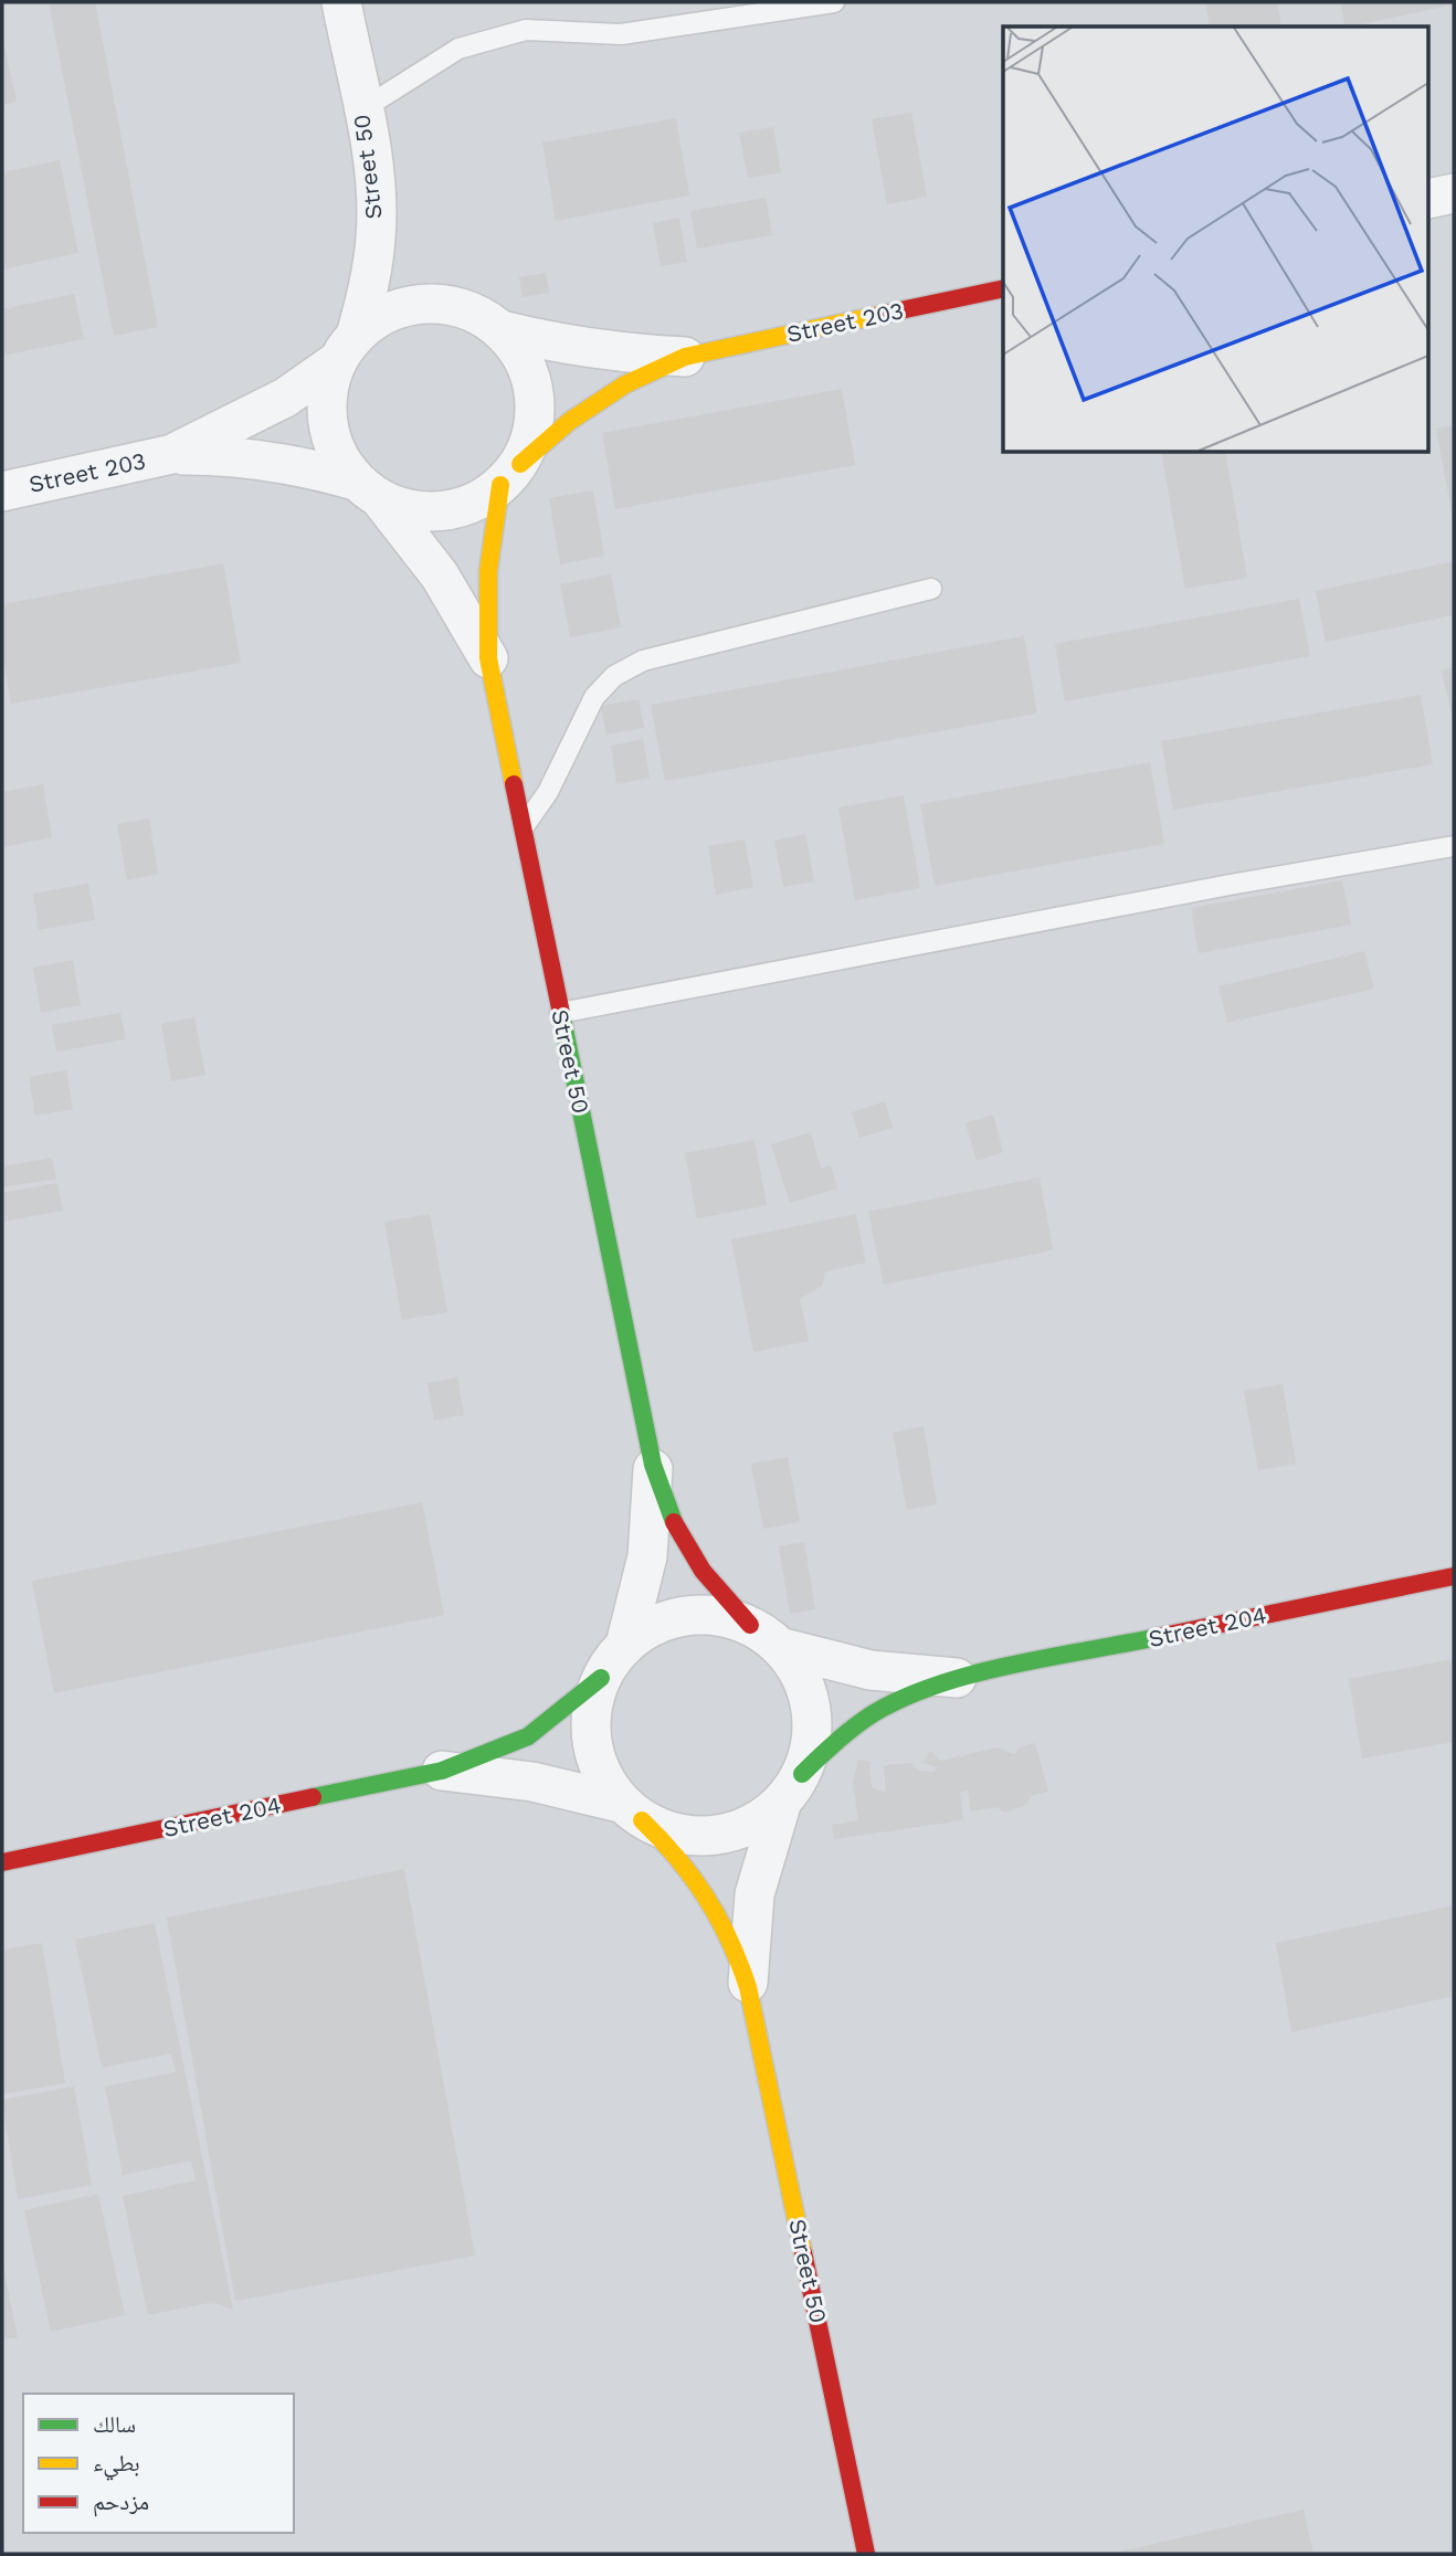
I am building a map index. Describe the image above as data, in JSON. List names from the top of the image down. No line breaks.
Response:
{"streets":{"street":["Street 50","Street 203","Street 204"]},"crossings":[["Street 50","Street 203"],["Street 50","Street 204"]],"legend":["سالك","بطيء","مزدحم"]}
